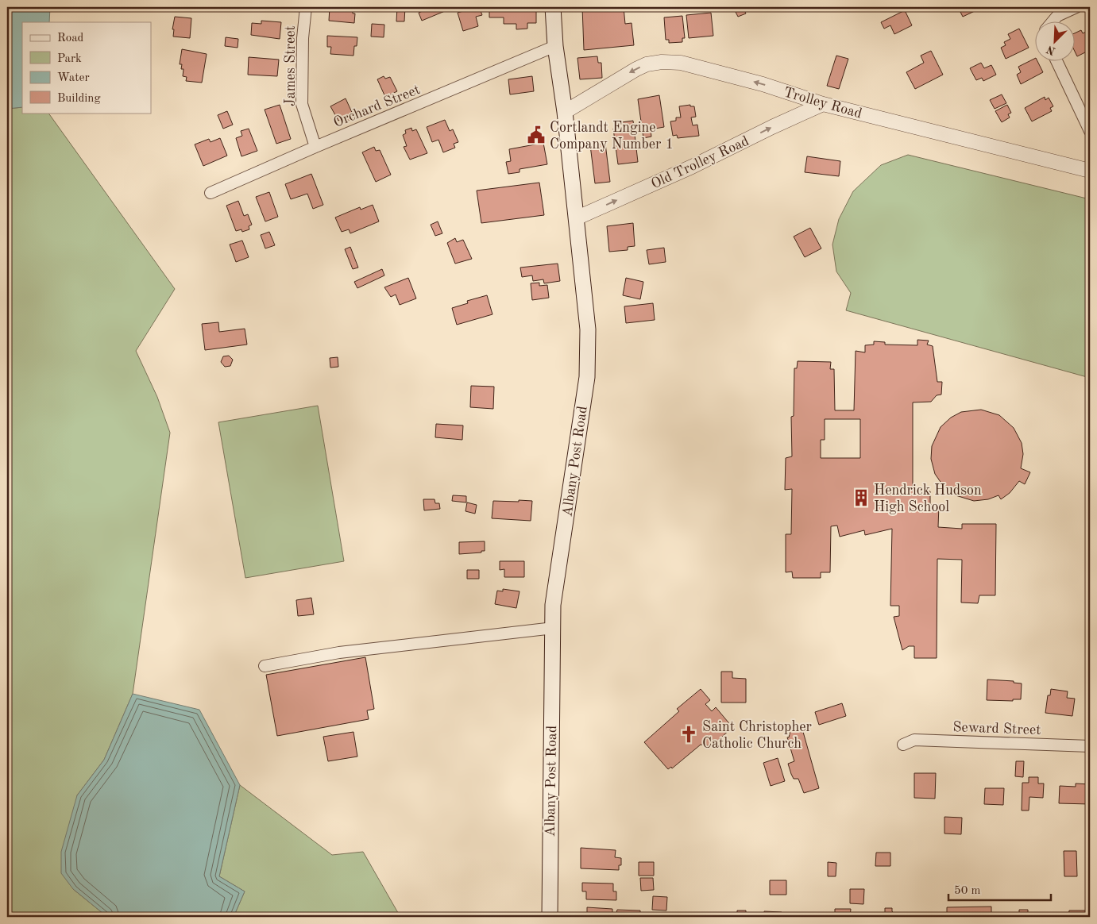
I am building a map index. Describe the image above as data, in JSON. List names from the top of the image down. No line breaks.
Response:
{"streets":{"main road":["Albany Post Road"],"street":["James Street","Trolley Road","Orchard Street","Old Trolley Road","Seward Street"]},"crossings":[["James Street","Orchard Street"],["Trolley Road","Old Trolley Road"],["Trolley Road","Albany Post Road"],["Orchard Street","Albany Post Road"],["Old Trolley Road","Albany Post Road"]],"one_way":["Trolley Road","Old Trolley Road"],"places":{"public building":["Cortlandt Engine Company Number 1"],"building":["Hendrick Hudson High School"],"church":["Saint Christopher Catholic Church"]},"legend":["Road","Park","Water","Building"],"scale_bar":"50 m","north":"bottom left"}
